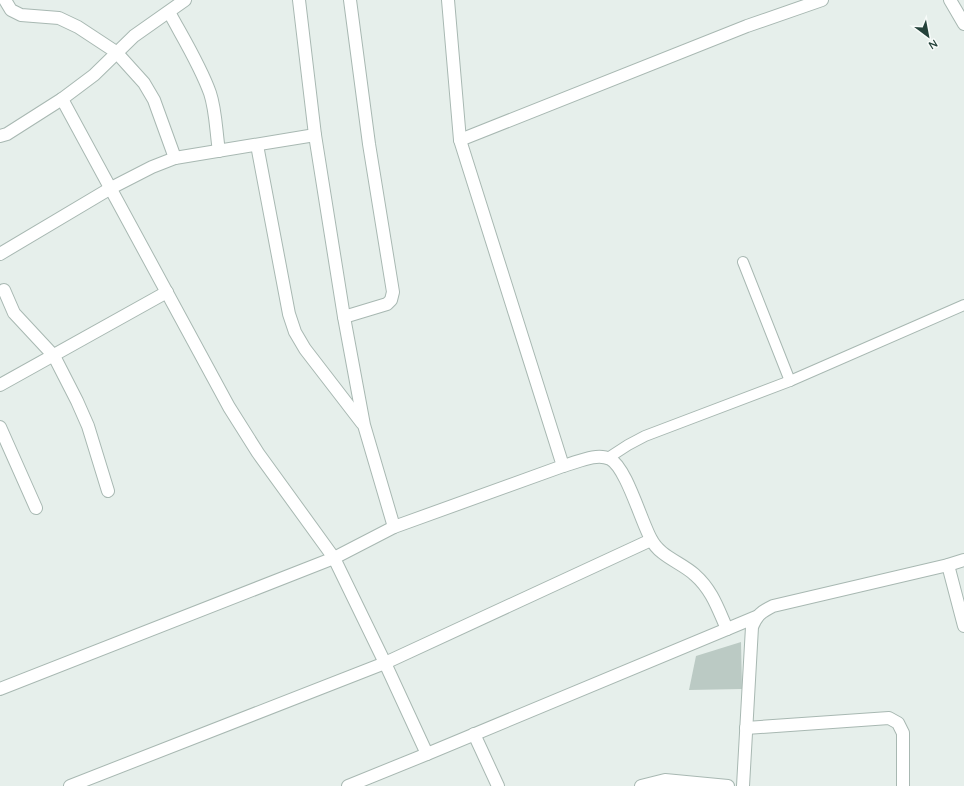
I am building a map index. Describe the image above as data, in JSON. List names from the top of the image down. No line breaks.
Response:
{"north":"bottom right"}
